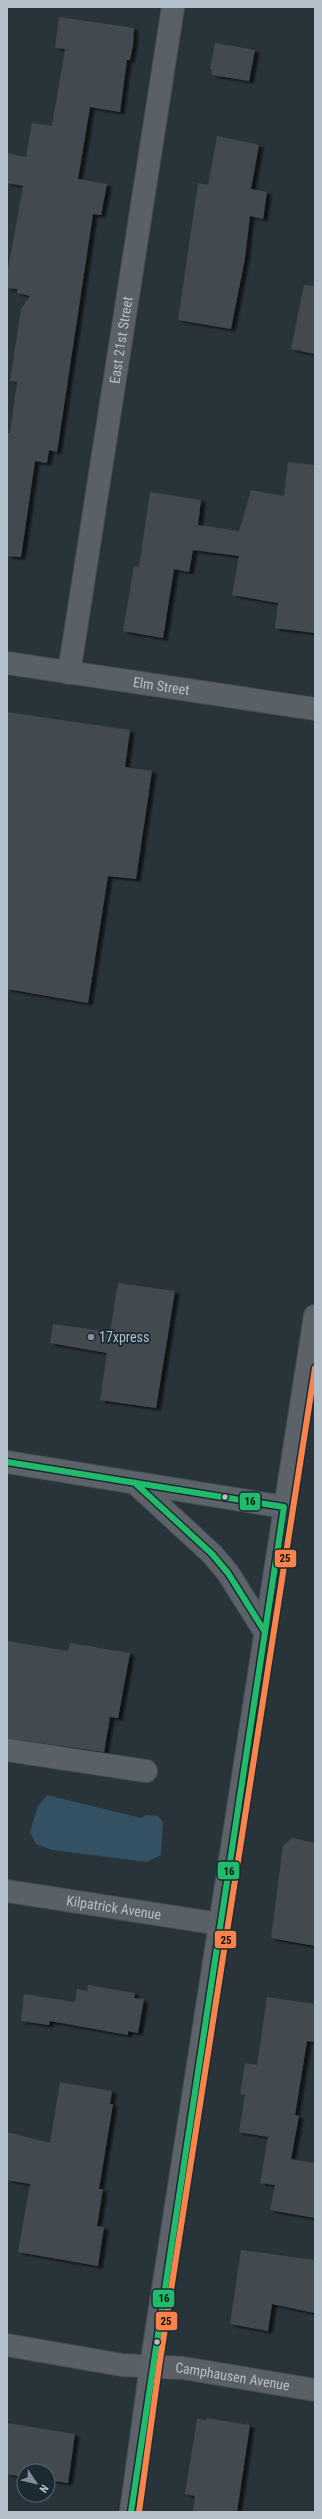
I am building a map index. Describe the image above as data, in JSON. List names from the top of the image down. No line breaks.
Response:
{"streets":{"street":["East 21st Street","Elm Street","Kilpatrick Avenue","Camphausen Avenue"]},"crossings":[["East 21st Street","Elm Street"]],"places":["17xpress"],"lines":["transit line 25","transit line 16"],"north":"bottom right"}
